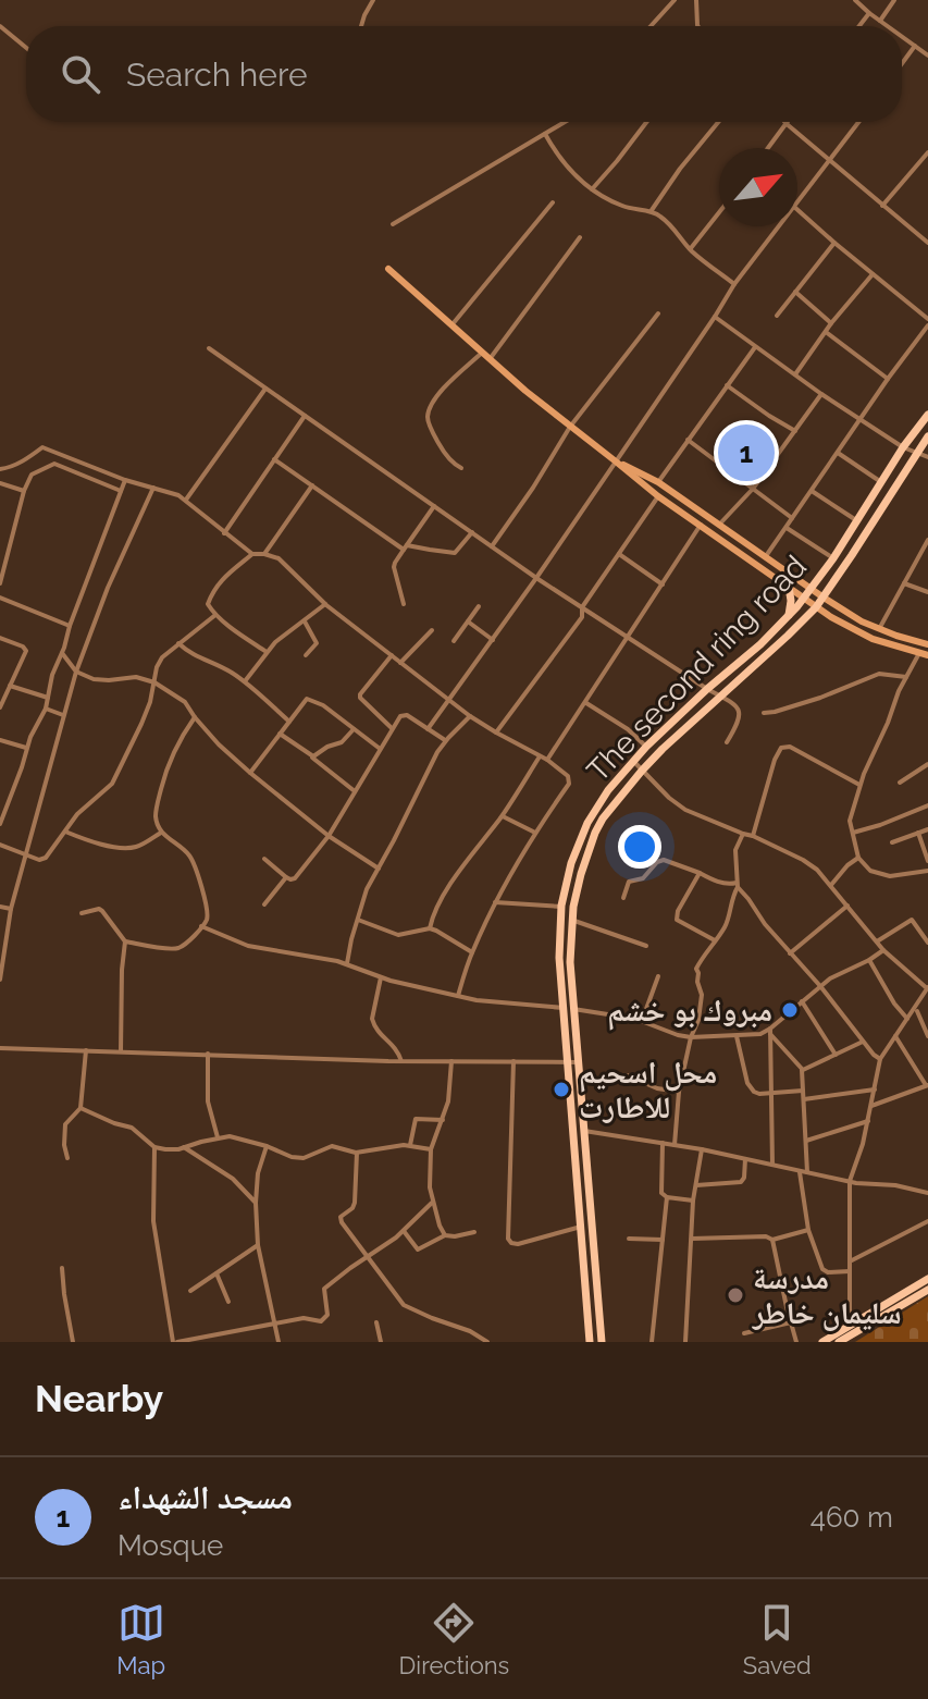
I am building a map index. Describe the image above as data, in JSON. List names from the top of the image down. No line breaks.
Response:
{"streets":{"main road":["The second ring road"]},"places":["مبروك بو خشم","محل اسحيم للاطارت","مدرسة سليمان خاطر"],"north":"top right","page":{"search":"Search here","pins":"1","heading":"Nearby","list":[{"mark":"1","name":"مسجد الشهداء","note":"Mosque","value":"460 m"}],"nav":["Map","Directions","Saved"]}}
